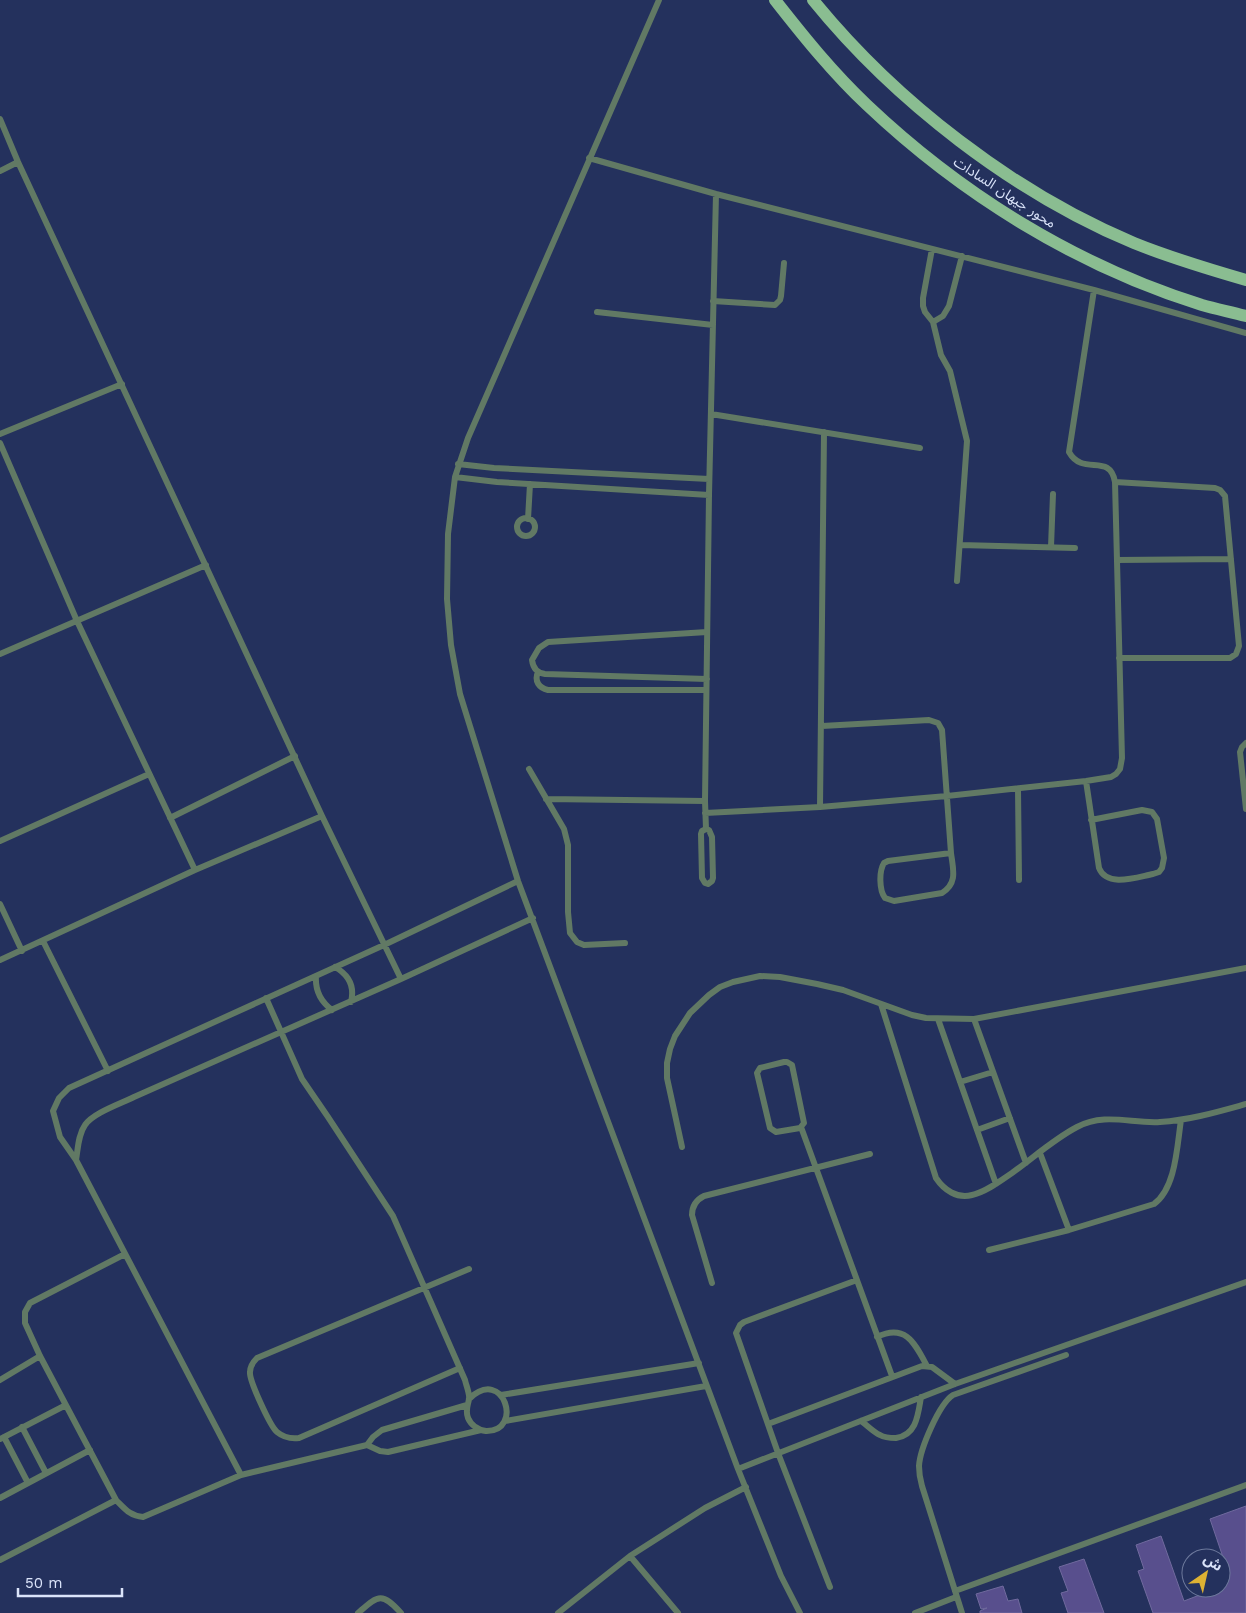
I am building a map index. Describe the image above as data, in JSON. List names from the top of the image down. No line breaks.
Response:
{"streets":{"main road":["محور جيهان السادات"]},"scale_bar":"50 m","north":"top right"}
